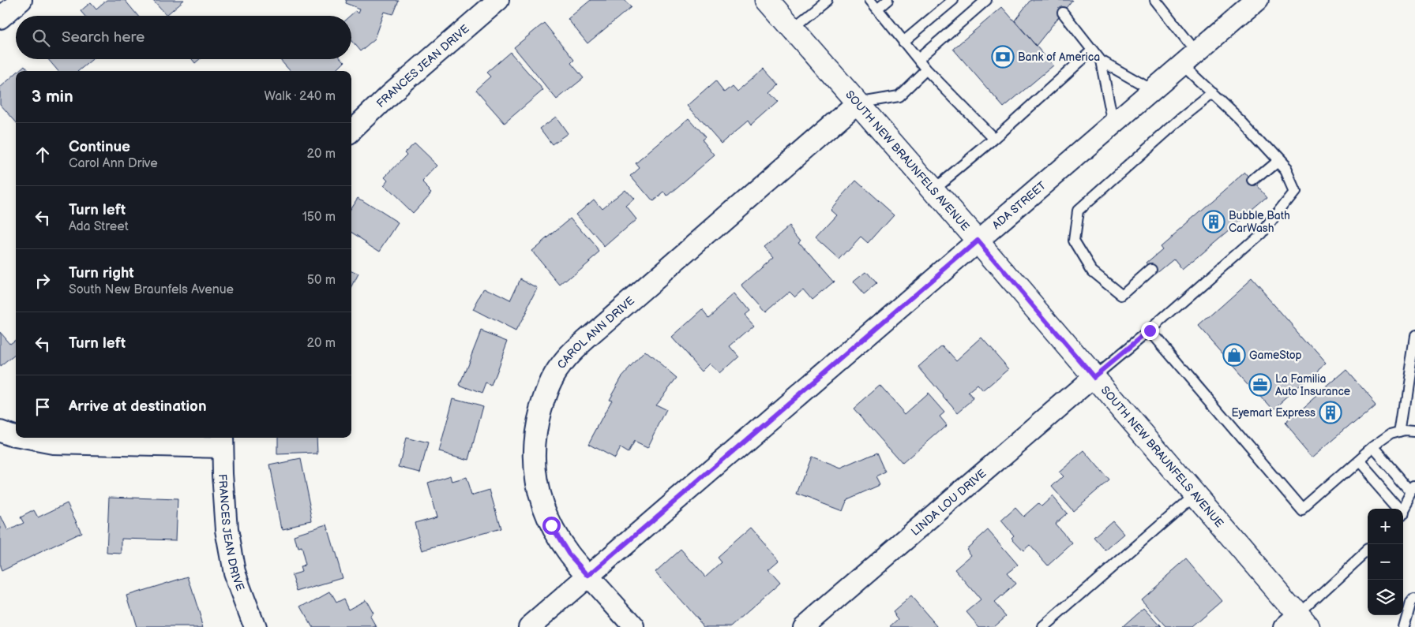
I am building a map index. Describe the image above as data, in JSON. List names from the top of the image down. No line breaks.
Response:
{"streets":{"main road":["SOUTH NEW BRAUNFELS AVENUE"],"street":["FRANCES JEAN DRIVE","ADA STREET","CAROL ANN DRIVE","LINDA LOU DRIVE"]},"crossings":[["SOUTH NEW BRAUNFELS AVENUE","ADA STREET"],["SOUTH NEW BRAUNFELS AVENUE","CAROL ANN DRIVE"],["SOUTH NEW BRAUNFELS AVENUE","LINDA LOU DRIVE"],["ADA STREET","CAROL ANN DRIVE"]],"places":{"bank":["Bank of America"],"building":["Bubble Bath CarWash","Eyemart Express"],"shop":["GameStop"],"office":["La Familia Auto Insurance"]},"page":{"search":"Search here","heading":["3 min","Walk · 240 m"],"list":[["Continue","Carol Ann Drive","20 m"],["Turn left","Ada Street","150 m"],["Turn right","South New Braunfels Avenue","50 m"],["Turn left","20 m"],"Arrive at destination"],"map_buttons":["+","−"]}}
